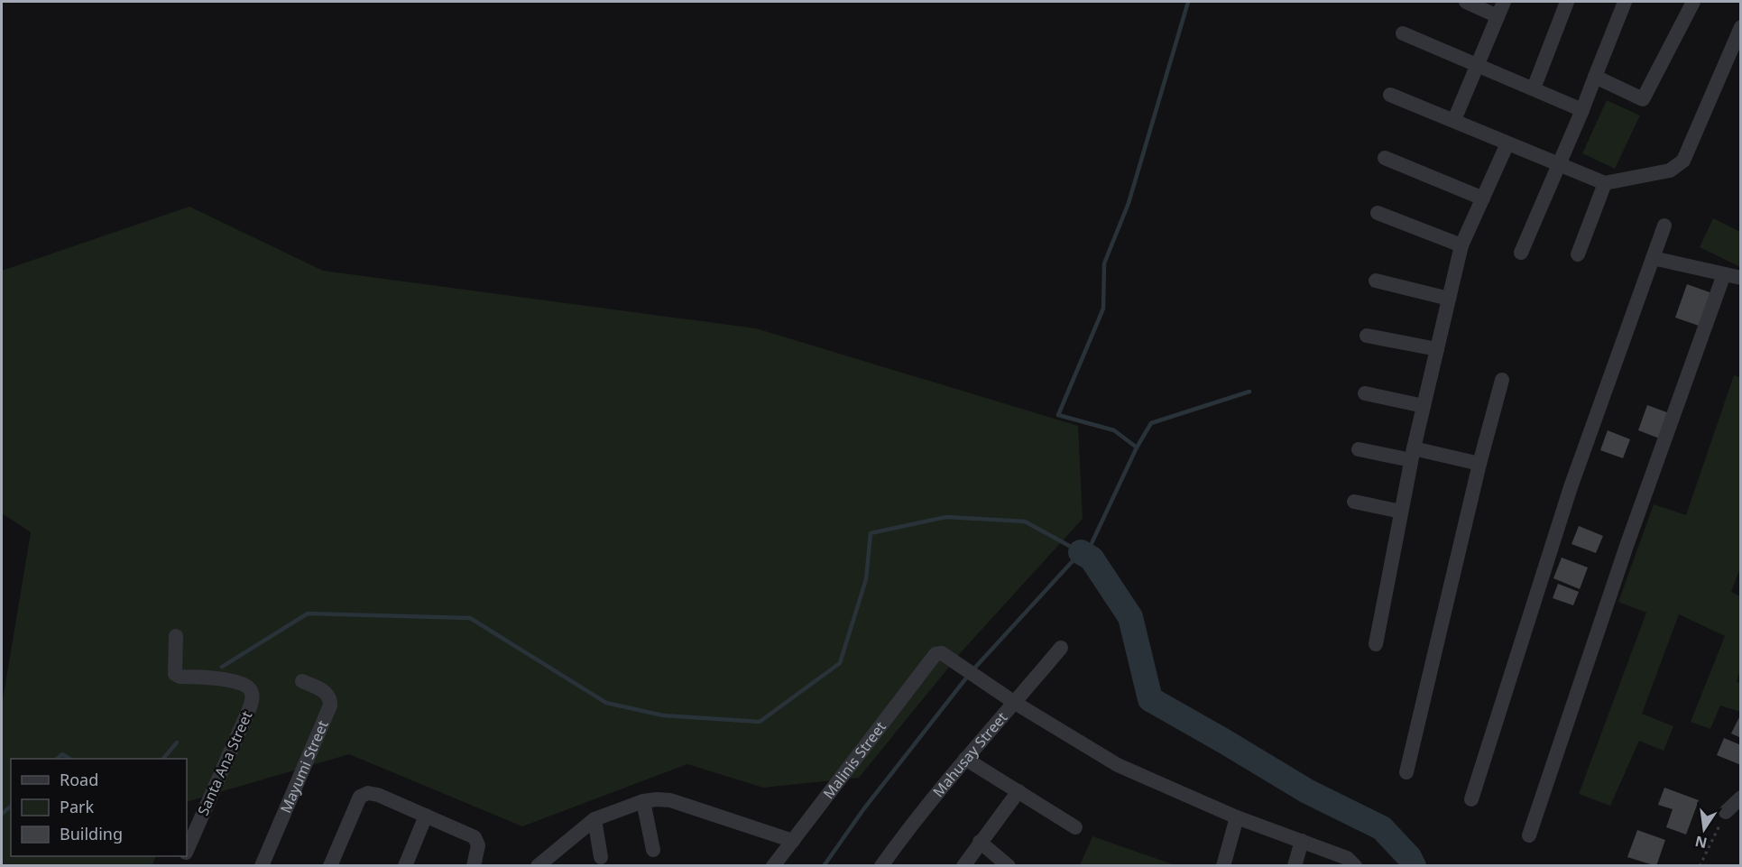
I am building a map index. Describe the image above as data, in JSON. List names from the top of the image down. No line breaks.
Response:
{"streets":{"street":["Mahusay Street","Malinis Street","Santa Ana Street","Mayumi Street"]},"crossings":[["Mahusay Street","Malinis Street"]],"legend":["Road","Park","Building"],"north":"bottom"}
